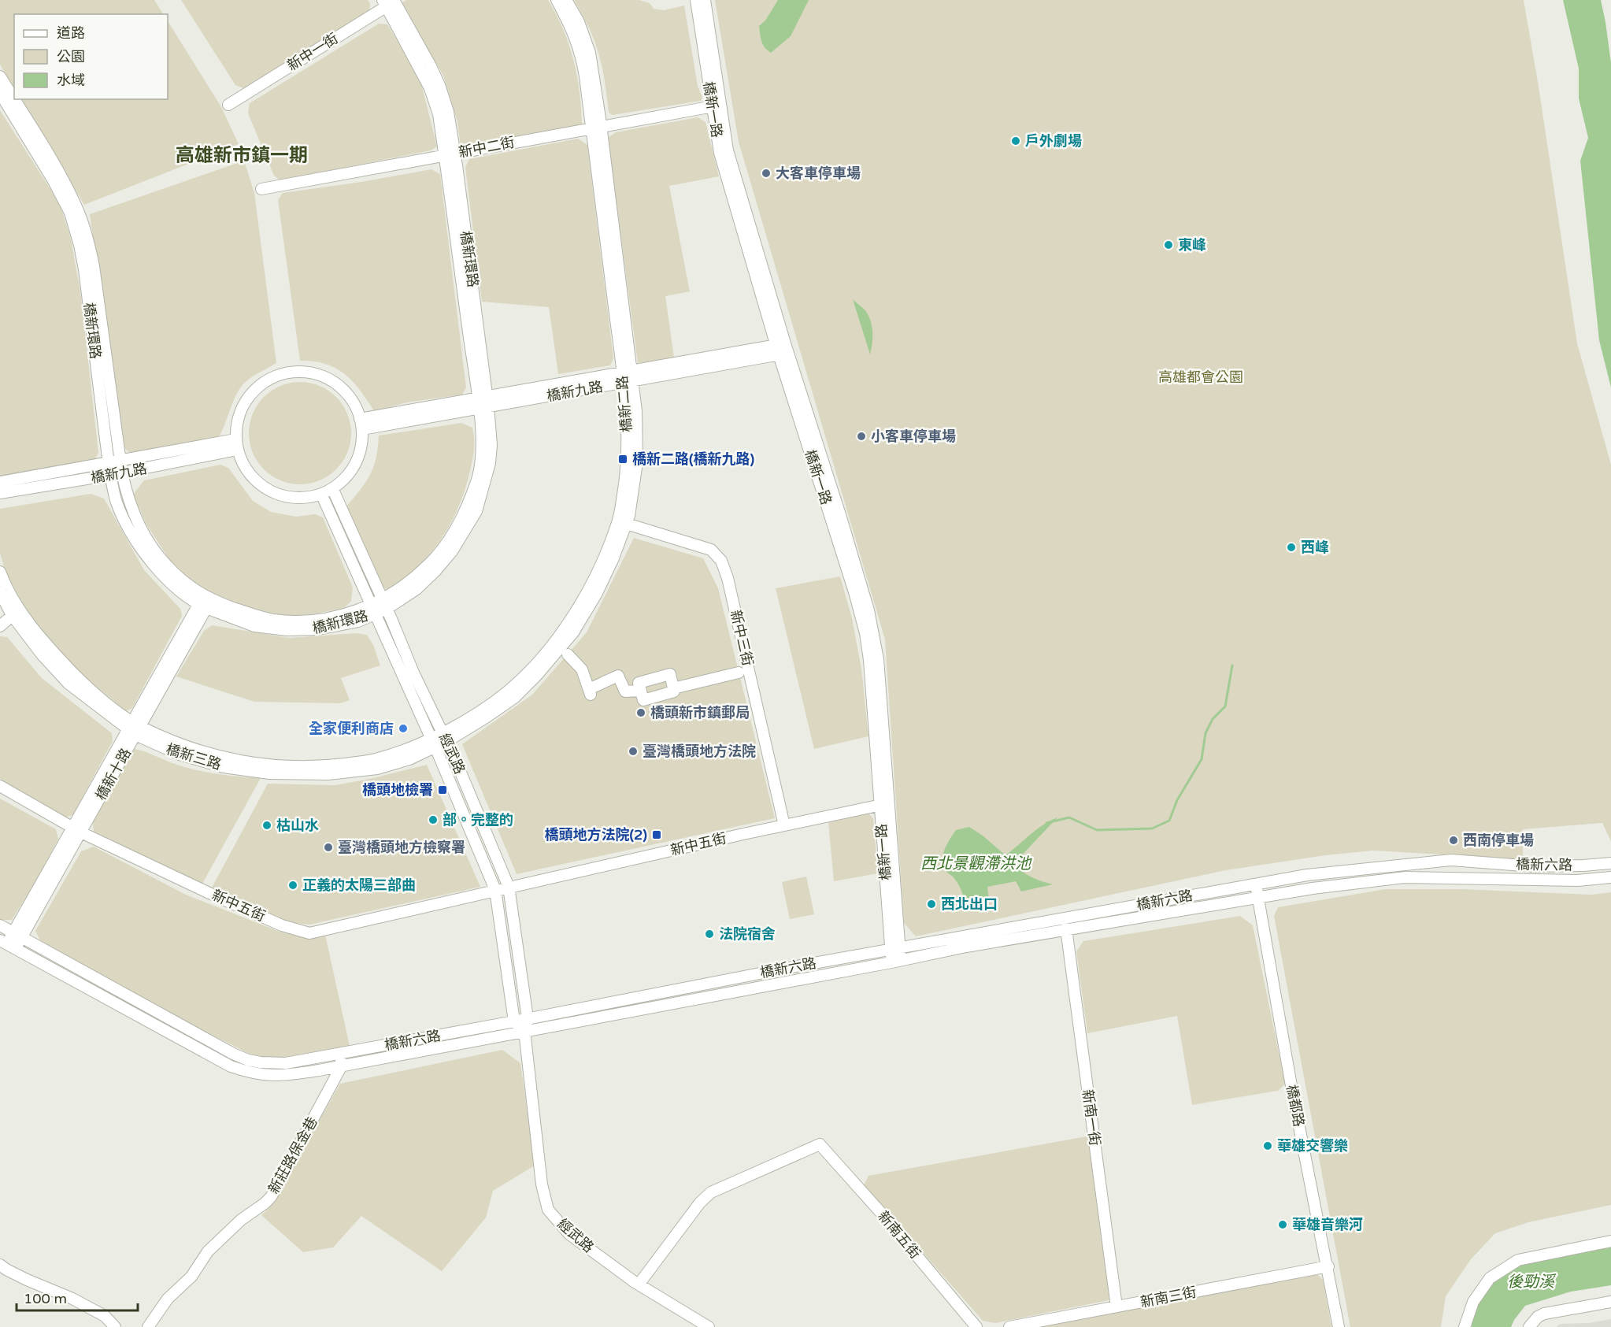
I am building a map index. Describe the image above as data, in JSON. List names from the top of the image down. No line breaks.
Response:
{"streets":{"street":["新中一街","橋新一路","新中二街","橋新環路","橋新九路","橋新二路","新中三街","經武路","橋新三路","橋新十路","新中五街","橋新六路","橋都路","新南一街","新莊路保金巷","新南五街","新南三街"]},"crossings":[["新中一街","橋新環路"],["橋新一路","新中二街"],["橋新一路","橋新九路"],["橋新一路","新中五街"],["橋新一路","橋新六路"],["新中二街","橋新環路"],["新中二街","橋新二路"],["橋新環路","橋新九路"],["橋新環路","經武路"],["橋新環路","橋新十路"],["橋新九路","橋新二路"],["橋新九路","經武路"],["橋新二路","新中三街"],["橋新二路","經武路"],["橋新二路","橋新三路"],["新中三街","新中五街"],["經武路","橋新三路"],["經武路","新中五街"],["經武路","橋新六路"],["經武路","新南五街"],["橋新三路","橋新十路"],["橋新十路","新中五街"],["橋新十路","橋新六路"],["橋新六路","橋都路"],["橋新六路","新南一街"],["橋新六路","新莊路保金巷"],["橋都路","新南三街"],["新南一街","新南三街"]],"districts":["高雄新市鎮一期"],"water":["西北景觀滯洪池","後勁溪"],"parks":["高雄都會公園"],"places":{"other":["戶外劇場","大客車停車場","東峰","小客車停車場","西峰","橋頭新市鎮郵局","全家便利商店","臺灣橋頭地方法院","部。完整的","枯山水","西南停車場","臺灣橋頭地方檢察署","正義的太陽三部曲","西北出口","法院宿舍","華雄交響樂","華雄音樂河"],"transit":["橋新二路(橋新九路)","橋頭地檢署","橋頭地方法院(2)"]},"legend":["道路","公園","水域"],"scale_bar":"100 m"}
